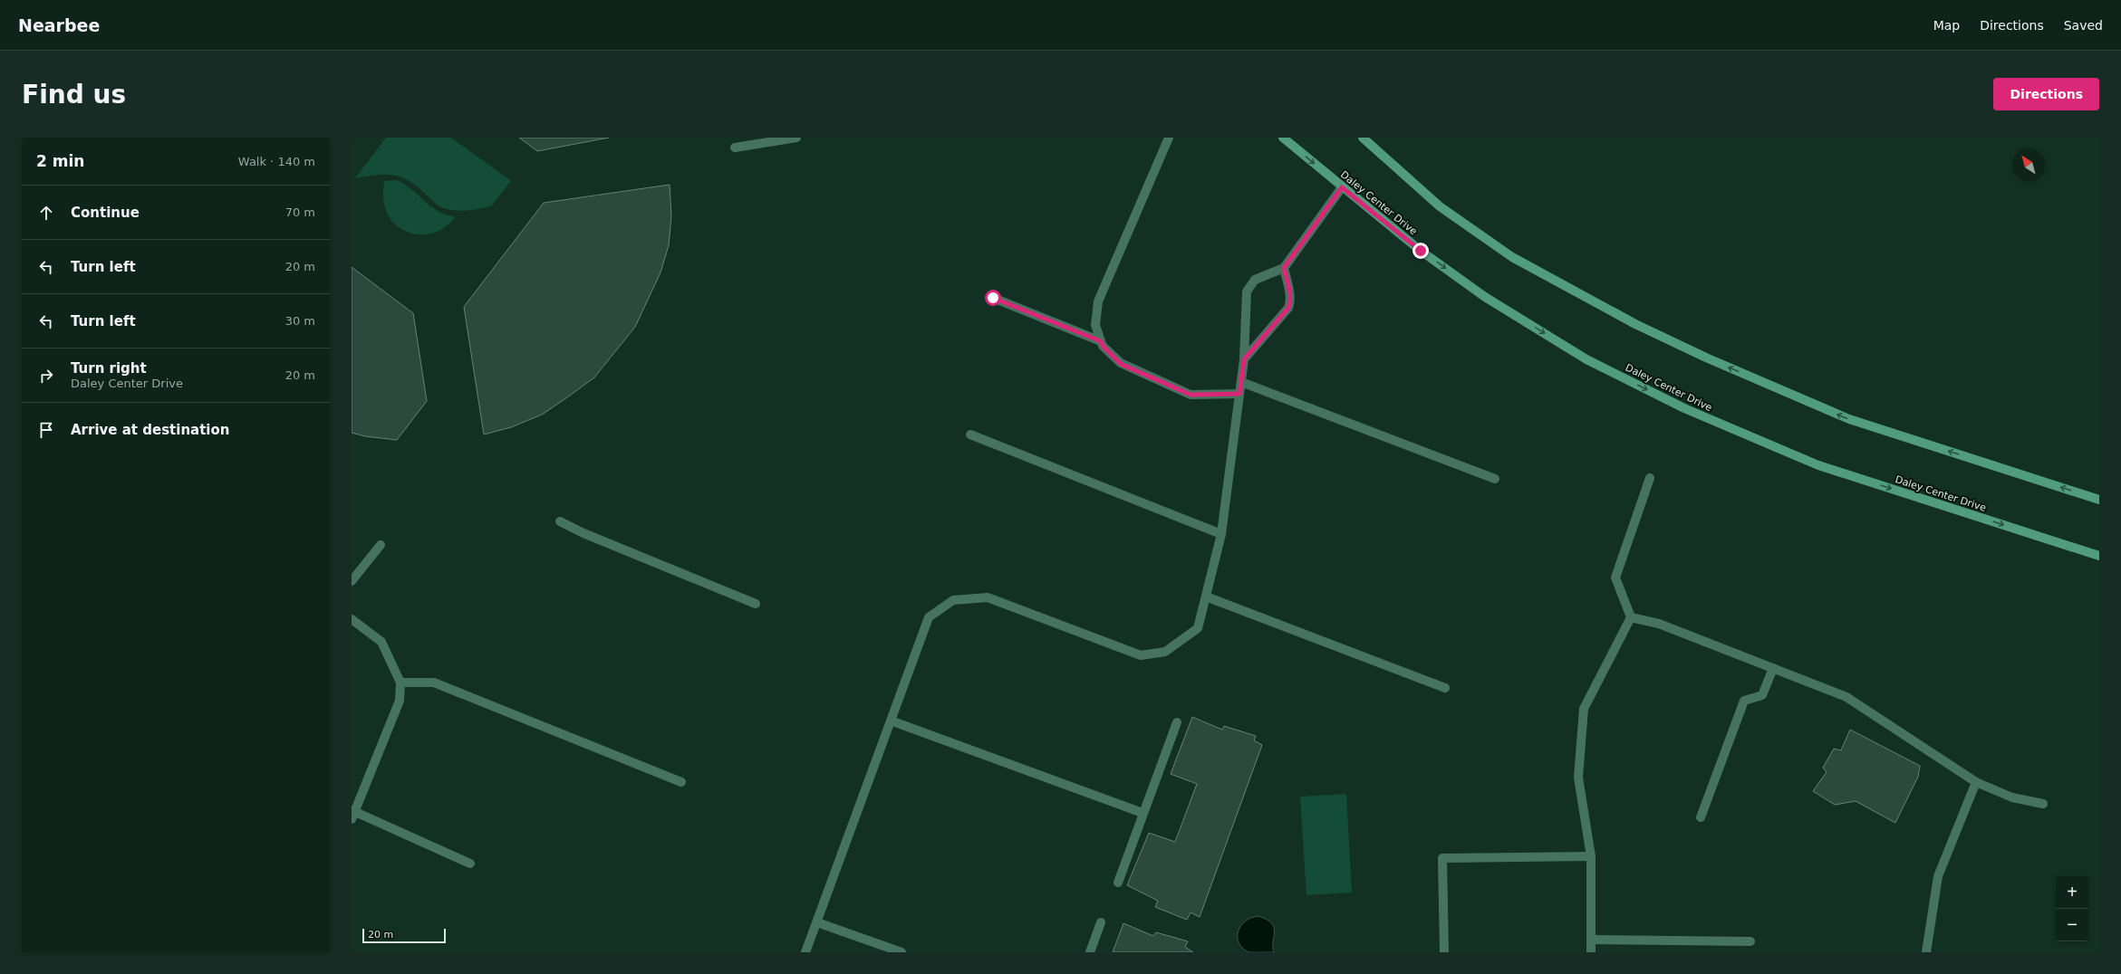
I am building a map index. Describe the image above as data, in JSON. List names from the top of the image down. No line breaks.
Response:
{"streets":{"main road":["Daley Center Drive"]},"scale_bar":"20 m","north":"top left","page":{"header":"Nearbee","nav":["Map","Directions","Saved"],"buttons":"Directions","title":"Find us","heading":["2 min","Walk · 140 m"],"list":[["Continue","70 m"],["Turn left","20 m"],["Turn left","30 m"],["Turn right","Daley Center Drive","20 m"],"Arrive at destination"],"map_buttons":["+","−"],"scale":"20 m"}}
